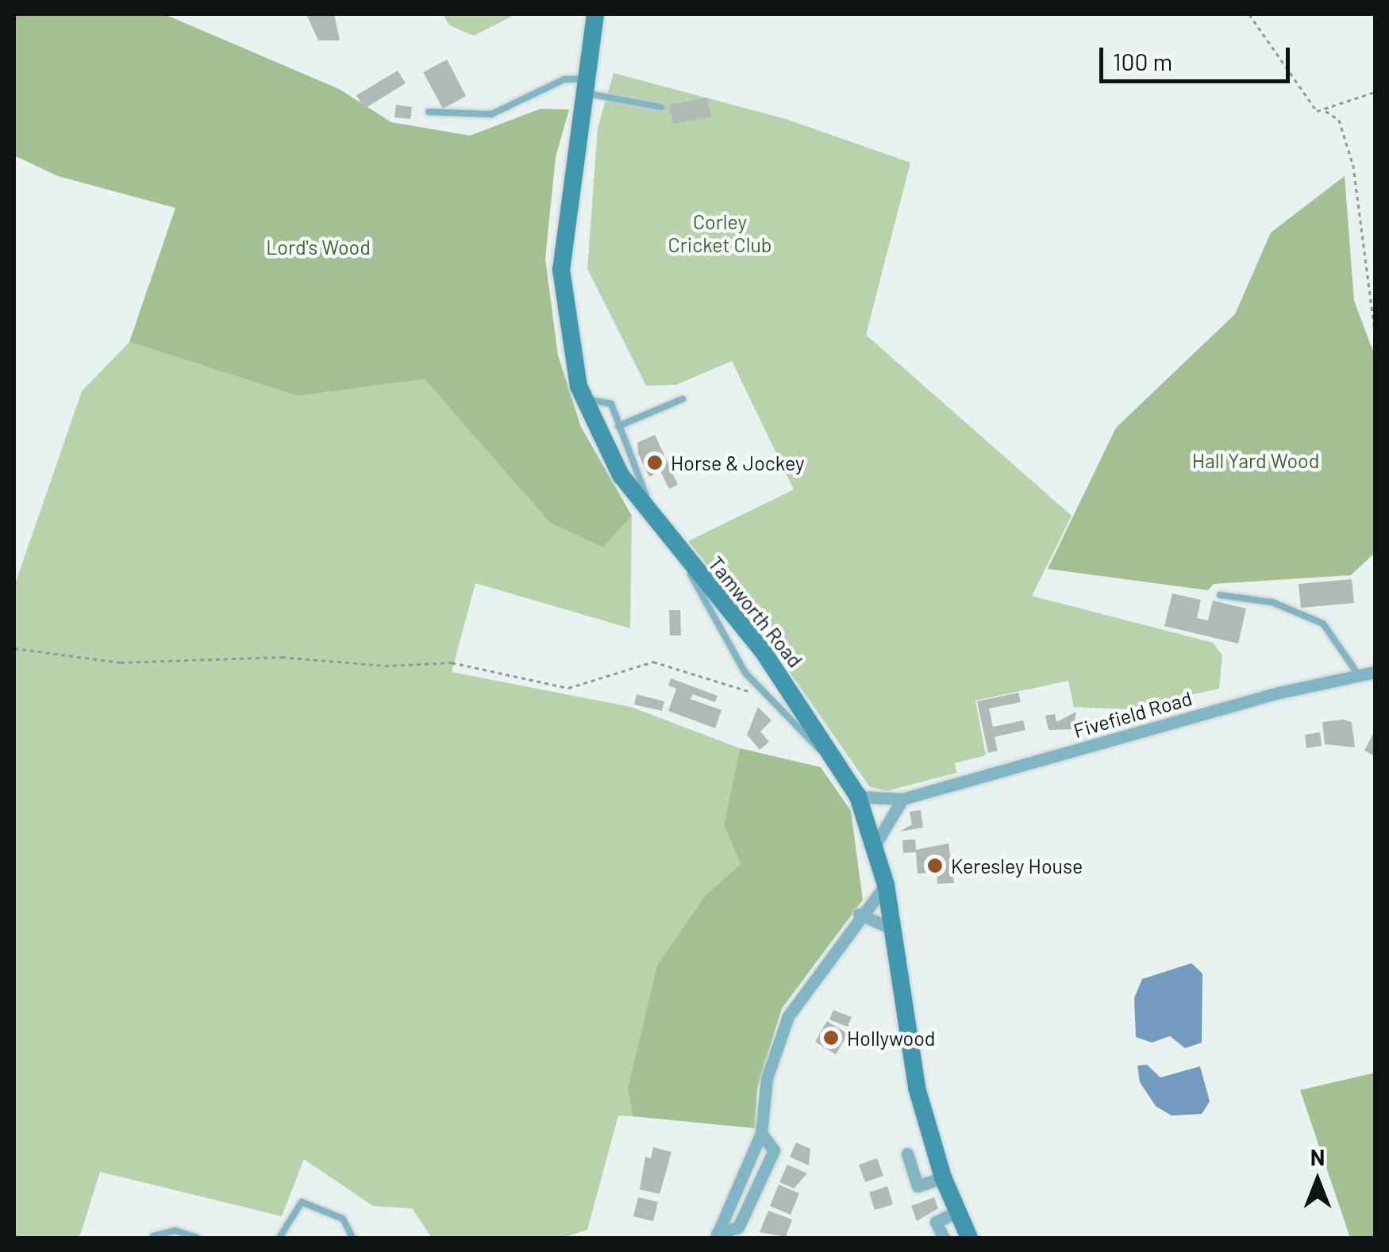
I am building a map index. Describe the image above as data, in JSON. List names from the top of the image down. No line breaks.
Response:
{"streets":{"main road":["Tamworth Road"],"street":["Fivefield Road"]},"crossings":[["Tamworth Road","Fivefield Road"]],"parks":["Corley Cricket Club","Lord's Wood","Hall Yard Wood"],"places":["Horse & Jockey","Keresley House","Hollywood"],"scale_bar":"100 m","north":"top"}
